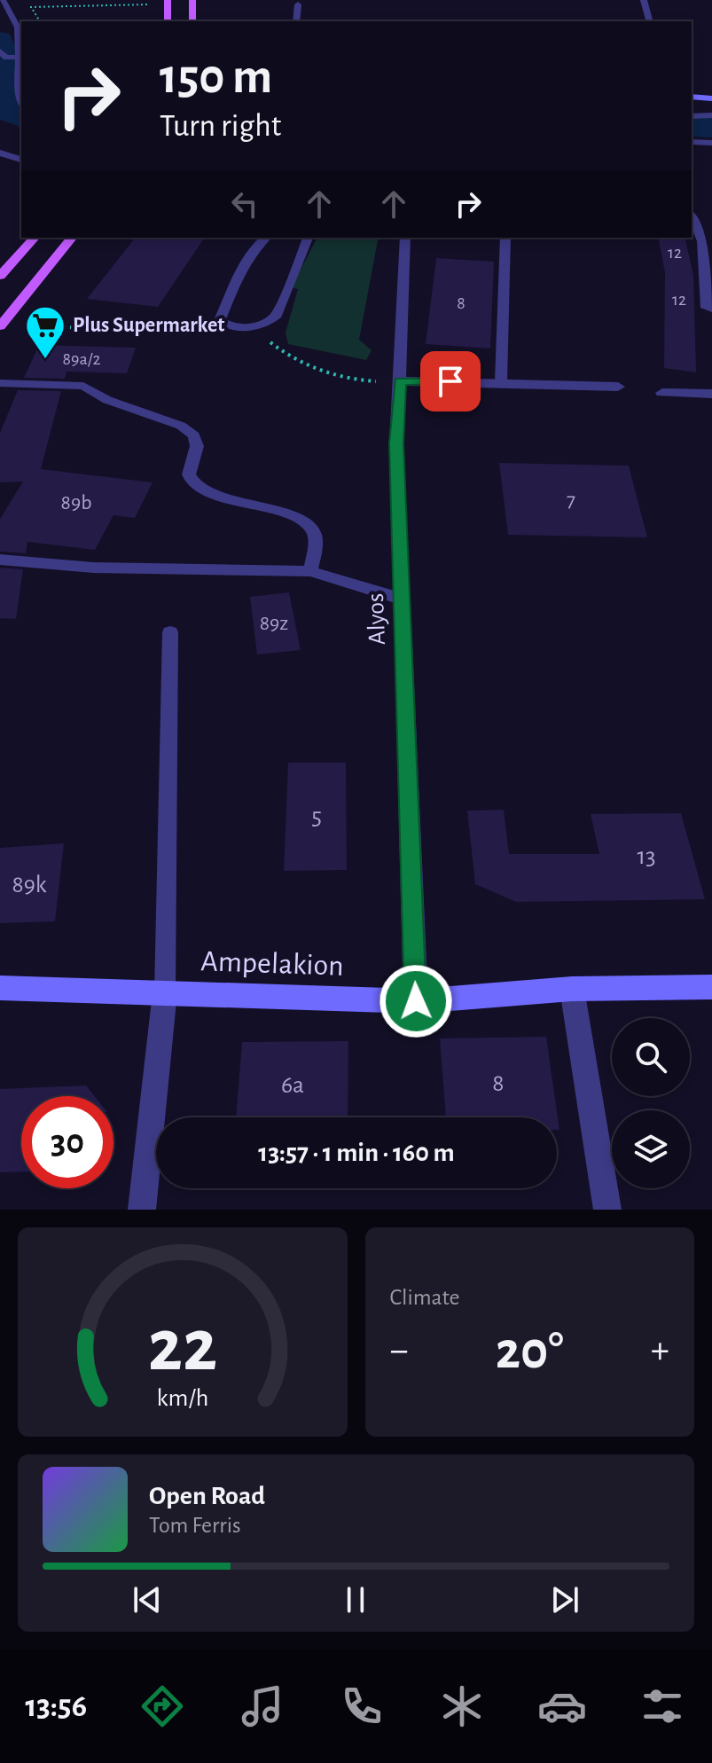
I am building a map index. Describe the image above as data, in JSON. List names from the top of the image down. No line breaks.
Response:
{"streets":{"street":["Alyos","Ampelakion"]},"crossings":[["Alyos","Ampelakion"]],"places":{"supermarket":["Plus Supermarket"]},"house_numbers":["12","12","8","89a/2","7","89b","89z","5","13","89k","8","6a"],"page":{"turn":["150 m","Turn right"],"limit":"30","trip":"13:57 · 1 min · 160 m","tile":"Climate","heat":["−","20°","+"],"song":["Open Road","Tom Ferris"],"tabs":"13:56","gauge":["22","km/h"]}}
